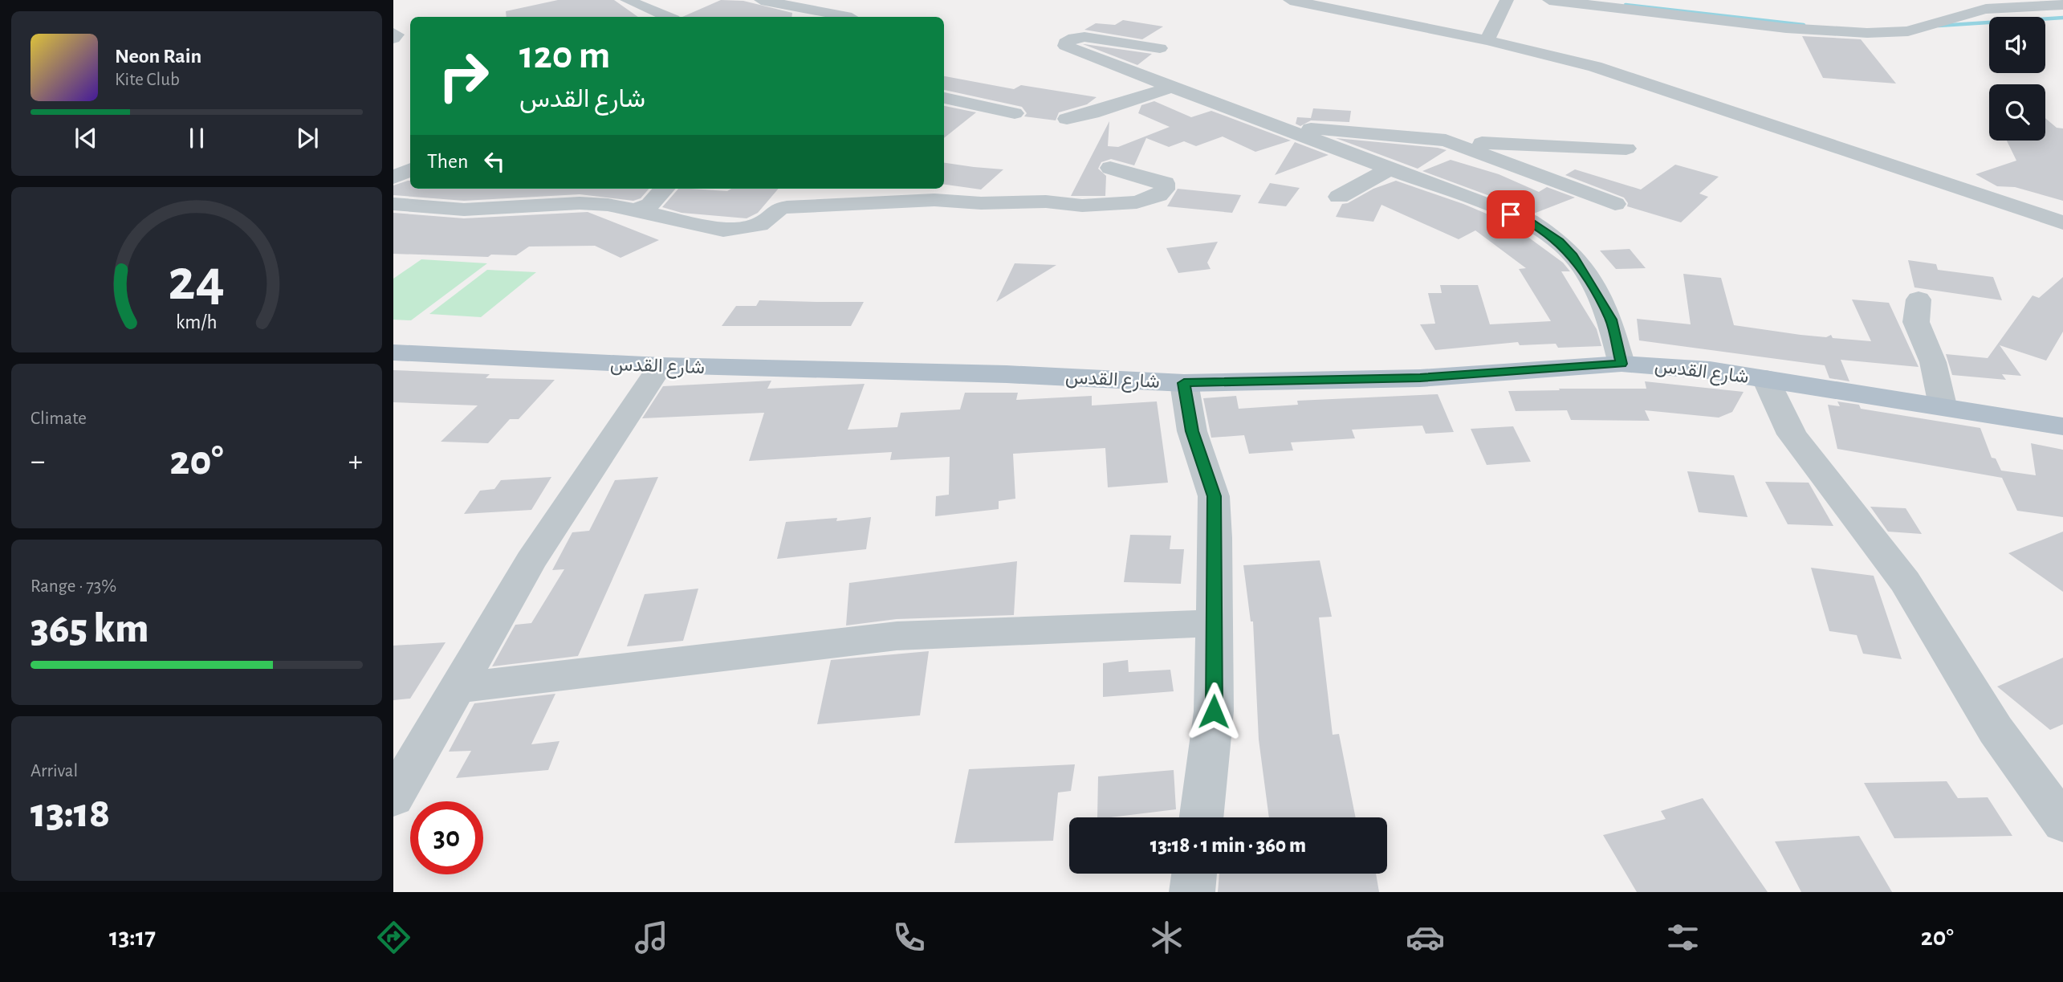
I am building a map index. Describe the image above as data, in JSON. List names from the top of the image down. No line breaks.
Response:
{"streets":{"main road":["شارع القدس"]},"page":{"turn":["120 m","شارع القدس"],"song":["Neon Rain","Kite Club"],"then":"Then","tile":["Climate",["Range · 73%","365 km"],["Arrival","13:18"]],"heat":["−","20°","+"],"limit":"30","trip":"13:18 · 1 min · 360 m","tabs":["13:17","20°"],"gauge":["24","km/h"]}}
